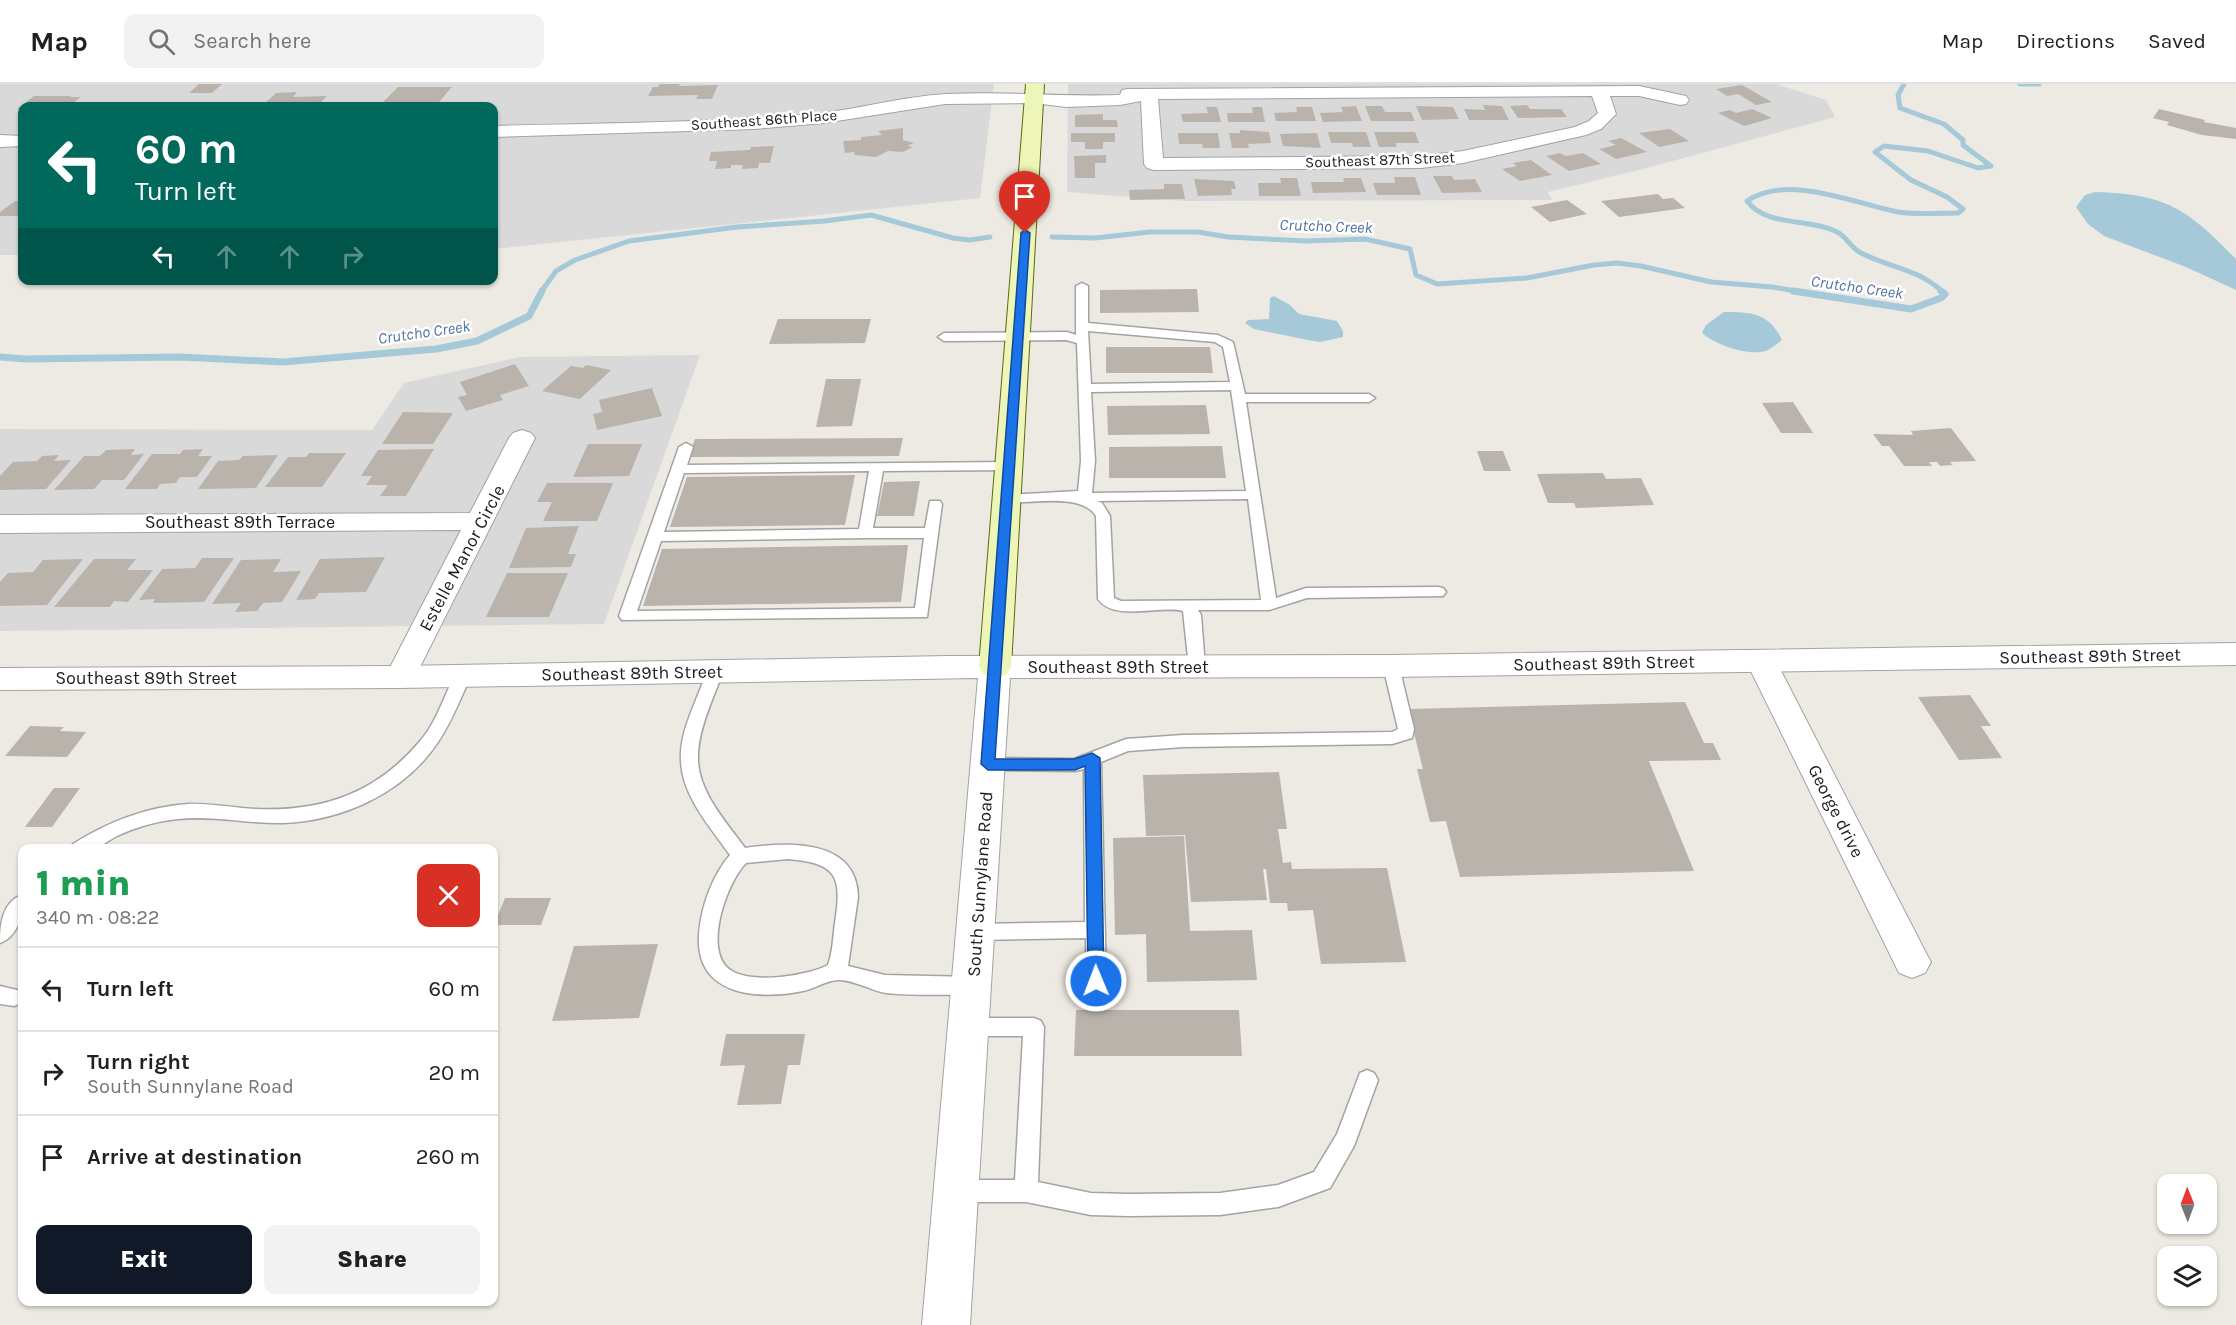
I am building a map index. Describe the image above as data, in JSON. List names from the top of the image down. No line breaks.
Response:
{"streets":{"main road":["South Sunnylane Road"],"street":["Southeast 86th Place","Southeast 87th Street","Southeast 89th Terrace","Estelle Manor Circle","Southeast 89th Street","George drive"]},"crossings":[["Southeast 86th Place","Southeast 87th Street"],["Southeast 86th Place","South Sunnylane Road"],["Southeast 89th Terrace","Estelle Manor Circle"],["Estelle Manor Circle","Southeast 89th Street"],["Southeast 89th Street","George drive"],["Southeast 89th Street","South Sunnylane Road"]],"water":["Crutcho Creek"],"north":"top","page":{"header":"Map","search":"Search here","nav":["Map","Directions","Saved"],"turn":["60 m","Turn left"],"heading":["1 min","340 m · 08:22"],"list":[{"name":"Turn left","value":"60 m"},{"name":"Turn right","note":"South Sunnylane Road","value":"20 m"},{"name":"Arrive at destination","value":"260 m"}],"buttons":["Exit","Share"]}}
